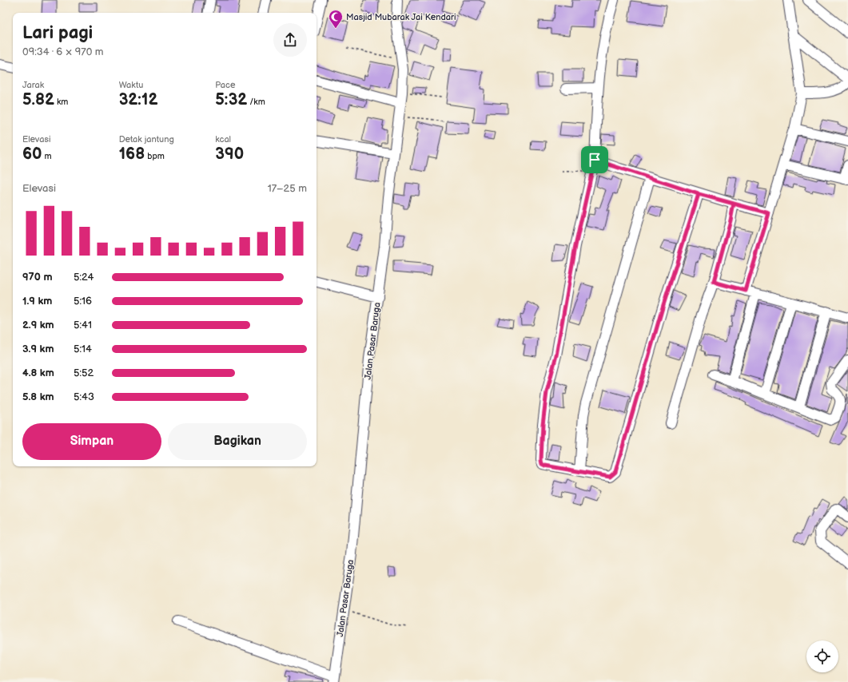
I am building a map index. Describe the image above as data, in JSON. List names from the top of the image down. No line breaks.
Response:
{"streets":{"street":["Jalan Pasar Baruga"]},"places":{"mosque":["Masjid Mubarak Jai Kendari"]},"page":{"heading":["Lari pagi","09:34 · 6 × 970 m"],"stats":[["Jarak","5.82 km"],["Waktu","32:12"],["Pace","5:32 /km"],["Elevasi","60 m"],["Detak jantung","168 bpm"],["kcal","390"]],"chart":["Elevasi","17–25 m"],"list":[{"name":"970 m","note":"5:24"},{"name":"1.9 km","note":"5:16"},{"name":"2.9 km","note":"5:41"},{"name":"3.9 km","note":"5:14"},{"name":"4.8 km","note":"5:52"},{"name":"5.8 km","note":"5:43"}],"buttons":["Simpan","Bagikan"]}}
